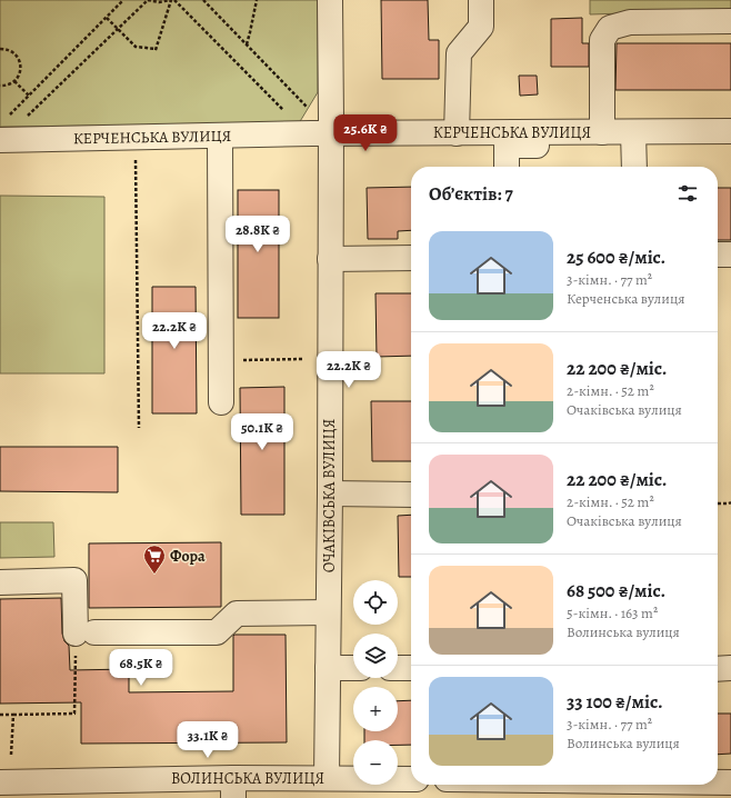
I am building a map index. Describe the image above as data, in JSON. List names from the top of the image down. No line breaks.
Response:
{"streets":{"street":["КЕРЧЕНСЬКА ВУЛИЦЯ","ОЧАКІВСЬКА ВУЛИЦЯ","ВОЛИНСЬКА ВУЛИЦЯ"]},"crossings":[["КЕРЧЕНСЬКА ВУЛИЦЯ","ОЧАКІВСЬКА ВУЛИЦЯ"],["ОЧАКІВСЬКА ВУЛИЦЯ","ВОЛИНСЬКА ВУЛИЦЯ"]],"places":{"supermarket":["Фора"]},"page":{"price":["25.6K ₴","28.8K ₴","22.2K ₴","22.2K ₴","50.1K ₴","68.5K ₴","33.1K ₴"],"heading":"Об’єктів: 7","list":[{"name":"25 600 ₴/міс.","note":"3-кімн. · 77 m² · Керченська вулиця"},{"name":"22 200 ₴/міс.","note":"2-кімн. · 52 m² · Очаківська вулиця"},{"name":"22 200 ₴/міс.","note":"2-кімн. · 52 m² · Очаківська вулиця"},{"name":"68 500 ₴/міс.","note":"5-кімн. · 163 m² · Волинська вулиця"},{"name":"33 100 ₴/міс.","note":"3-кімн. · 77 m² · Волинська вулиця"}],"map_buttons":["+","−"]}}
